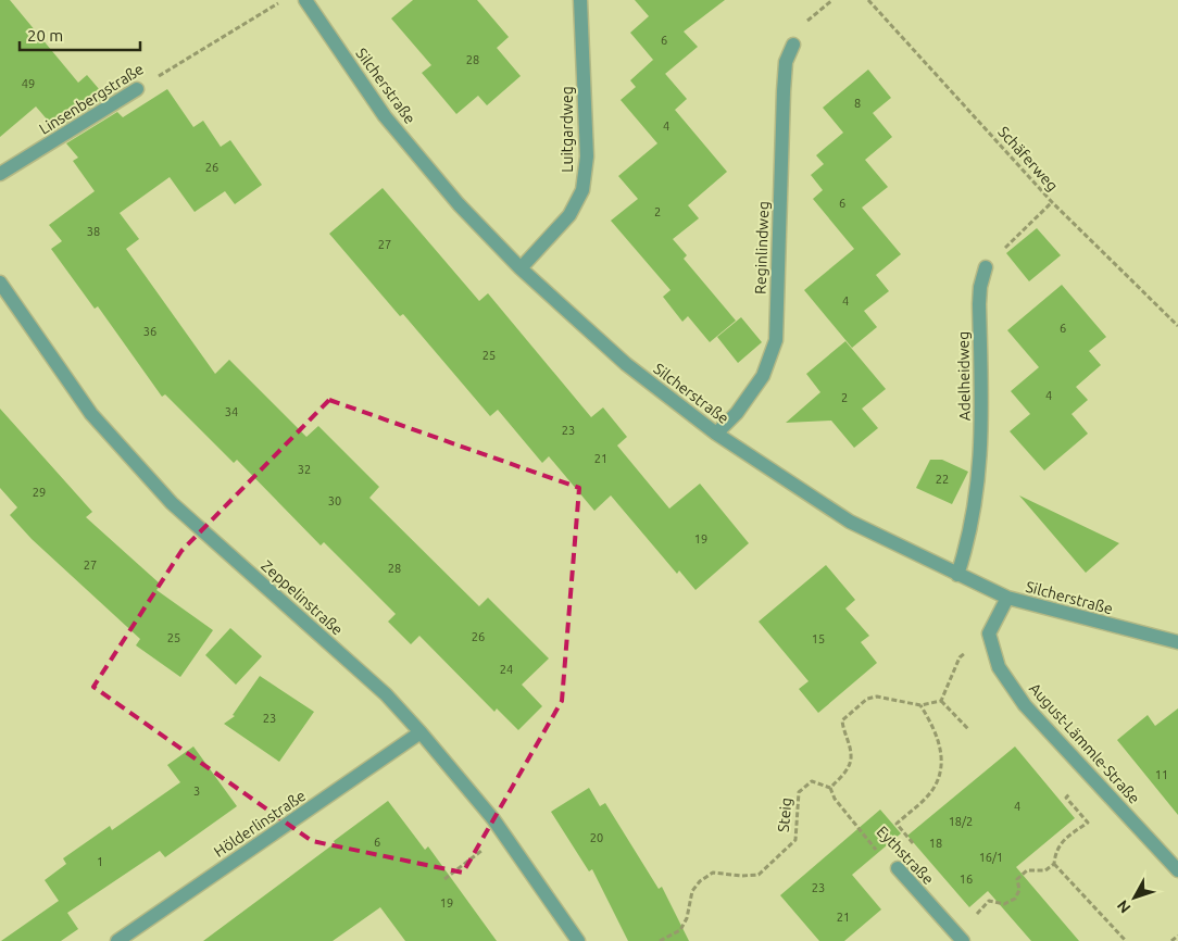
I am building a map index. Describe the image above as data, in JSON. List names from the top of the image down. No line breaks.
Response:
{"streets":{"street":["Silcherstraße","Linsenbergstraße","Luitgardweg","Reginlindweg","Adelheidweg","Zeppelinstraße","August-Lämmle-Straße","Hölderlinstraße","Eythstraße"],"path":["Schäferweg","Steig"]},"crossings":[["Silcherstraße","Luitgardweg"],["Silcherstraße","Reginlindweg"],["Silcherstraße","Adelheidweg"],["Zeppelinstraße","Hölderlinstraße"],["Steig","Eythstraße"]],"house_numbers":["6","28","49","8","4","26","6","2","38","27","4","6","36","25","4","2","34","23","21","32","22","29","30","19","27","28","26","25","15","24","23","11","3","4","18/2","20","6","18","16/1","1","16","23","19","21"],"scale_bar":"20 m","north":"bottom left"}
